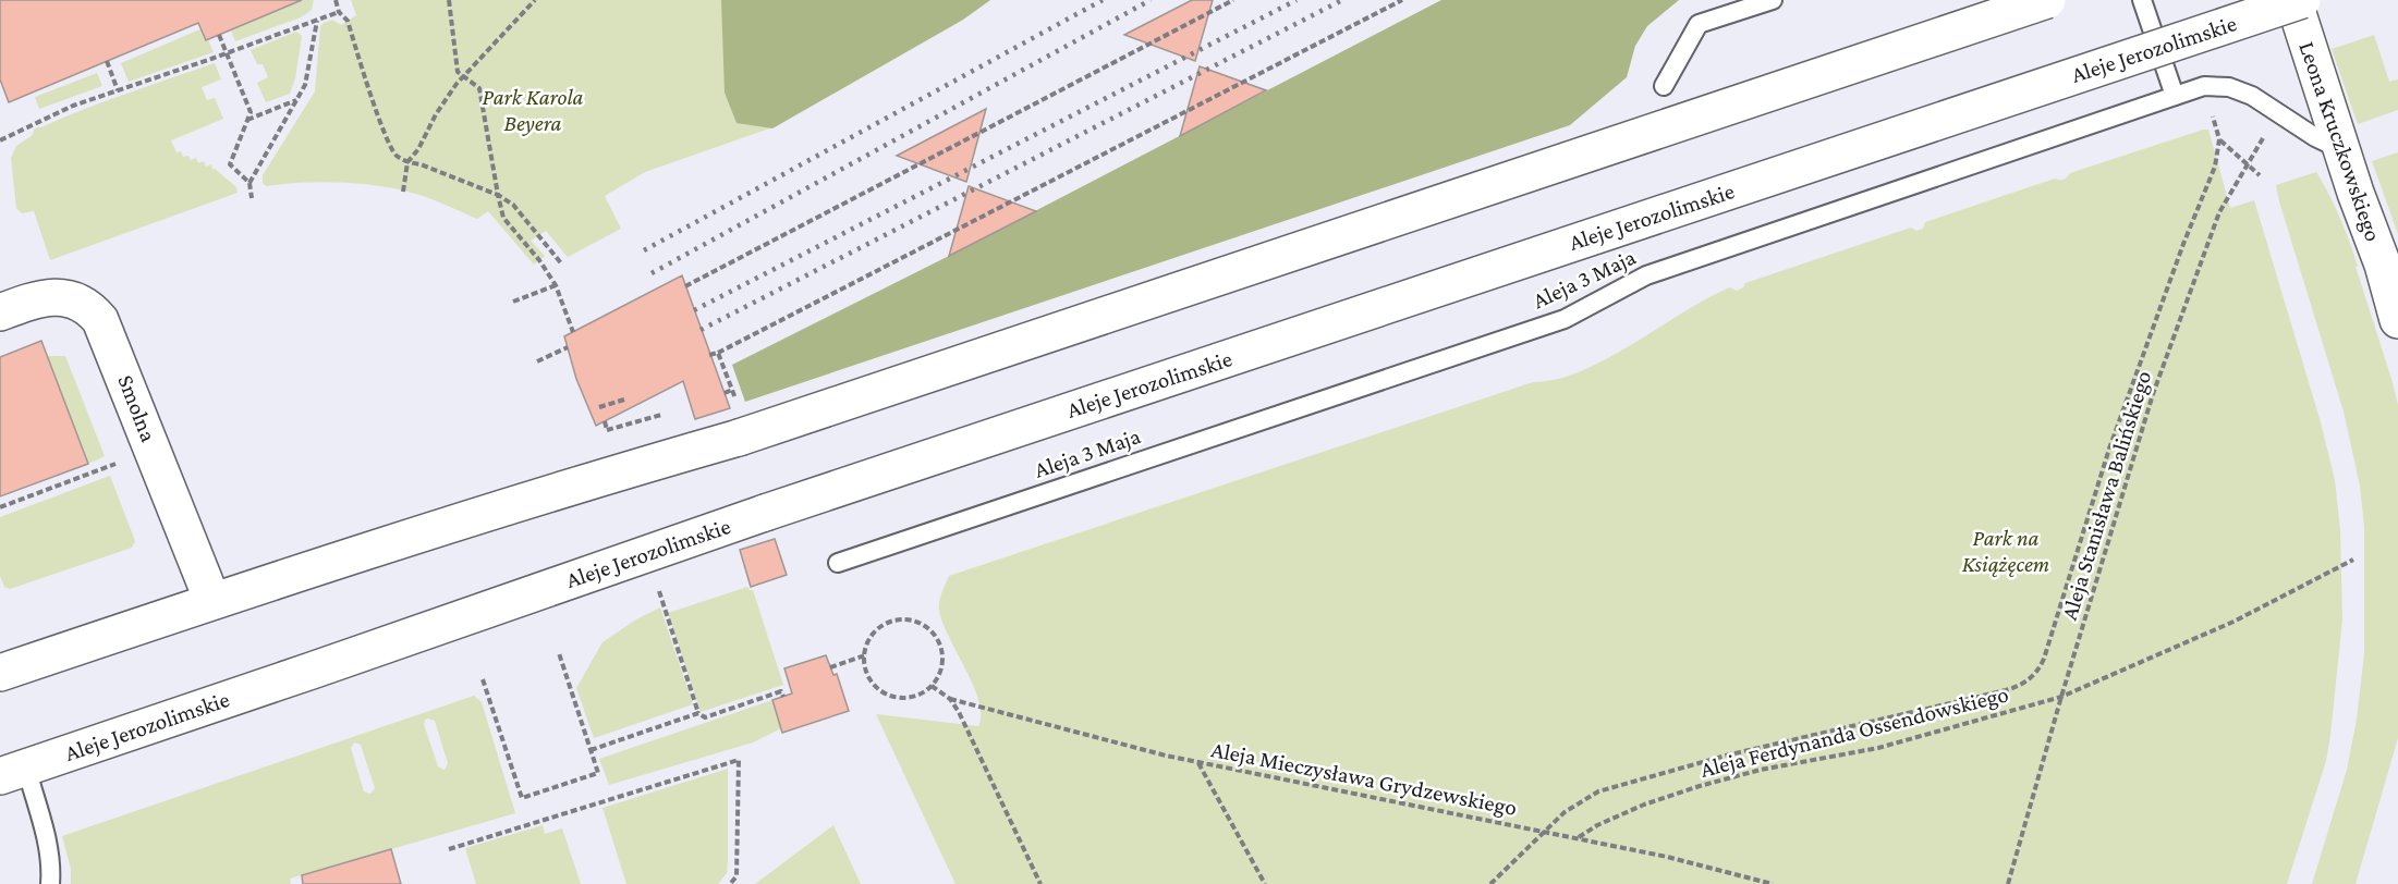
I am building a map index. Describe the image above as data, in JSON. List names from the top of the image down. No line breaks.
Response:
{"streets":{"main road":["Aleje Jerozolimskie","Leona Kruczkowskiego","Smolna"],"lane":["Aleja 3 Maja"],"path":["Aleja Stanisława Balińskiego","Aleja Ferdynanda Ossendowskiego","Aleja Mieczysława Grydzewskiego"]},"crossings":[["Leona Kruczkowskiego","Aleja 3 Maja"],["Aleja Stanisława Balińskiego","Aleja Ferdynanda Ossendowskiego"],["Aleja Ferdynanda Ossendowskiego","Aleja Mieczysława Grydzewskiego"]],"parks":["Park Karola Beyera","Park na Książęcem"]}
